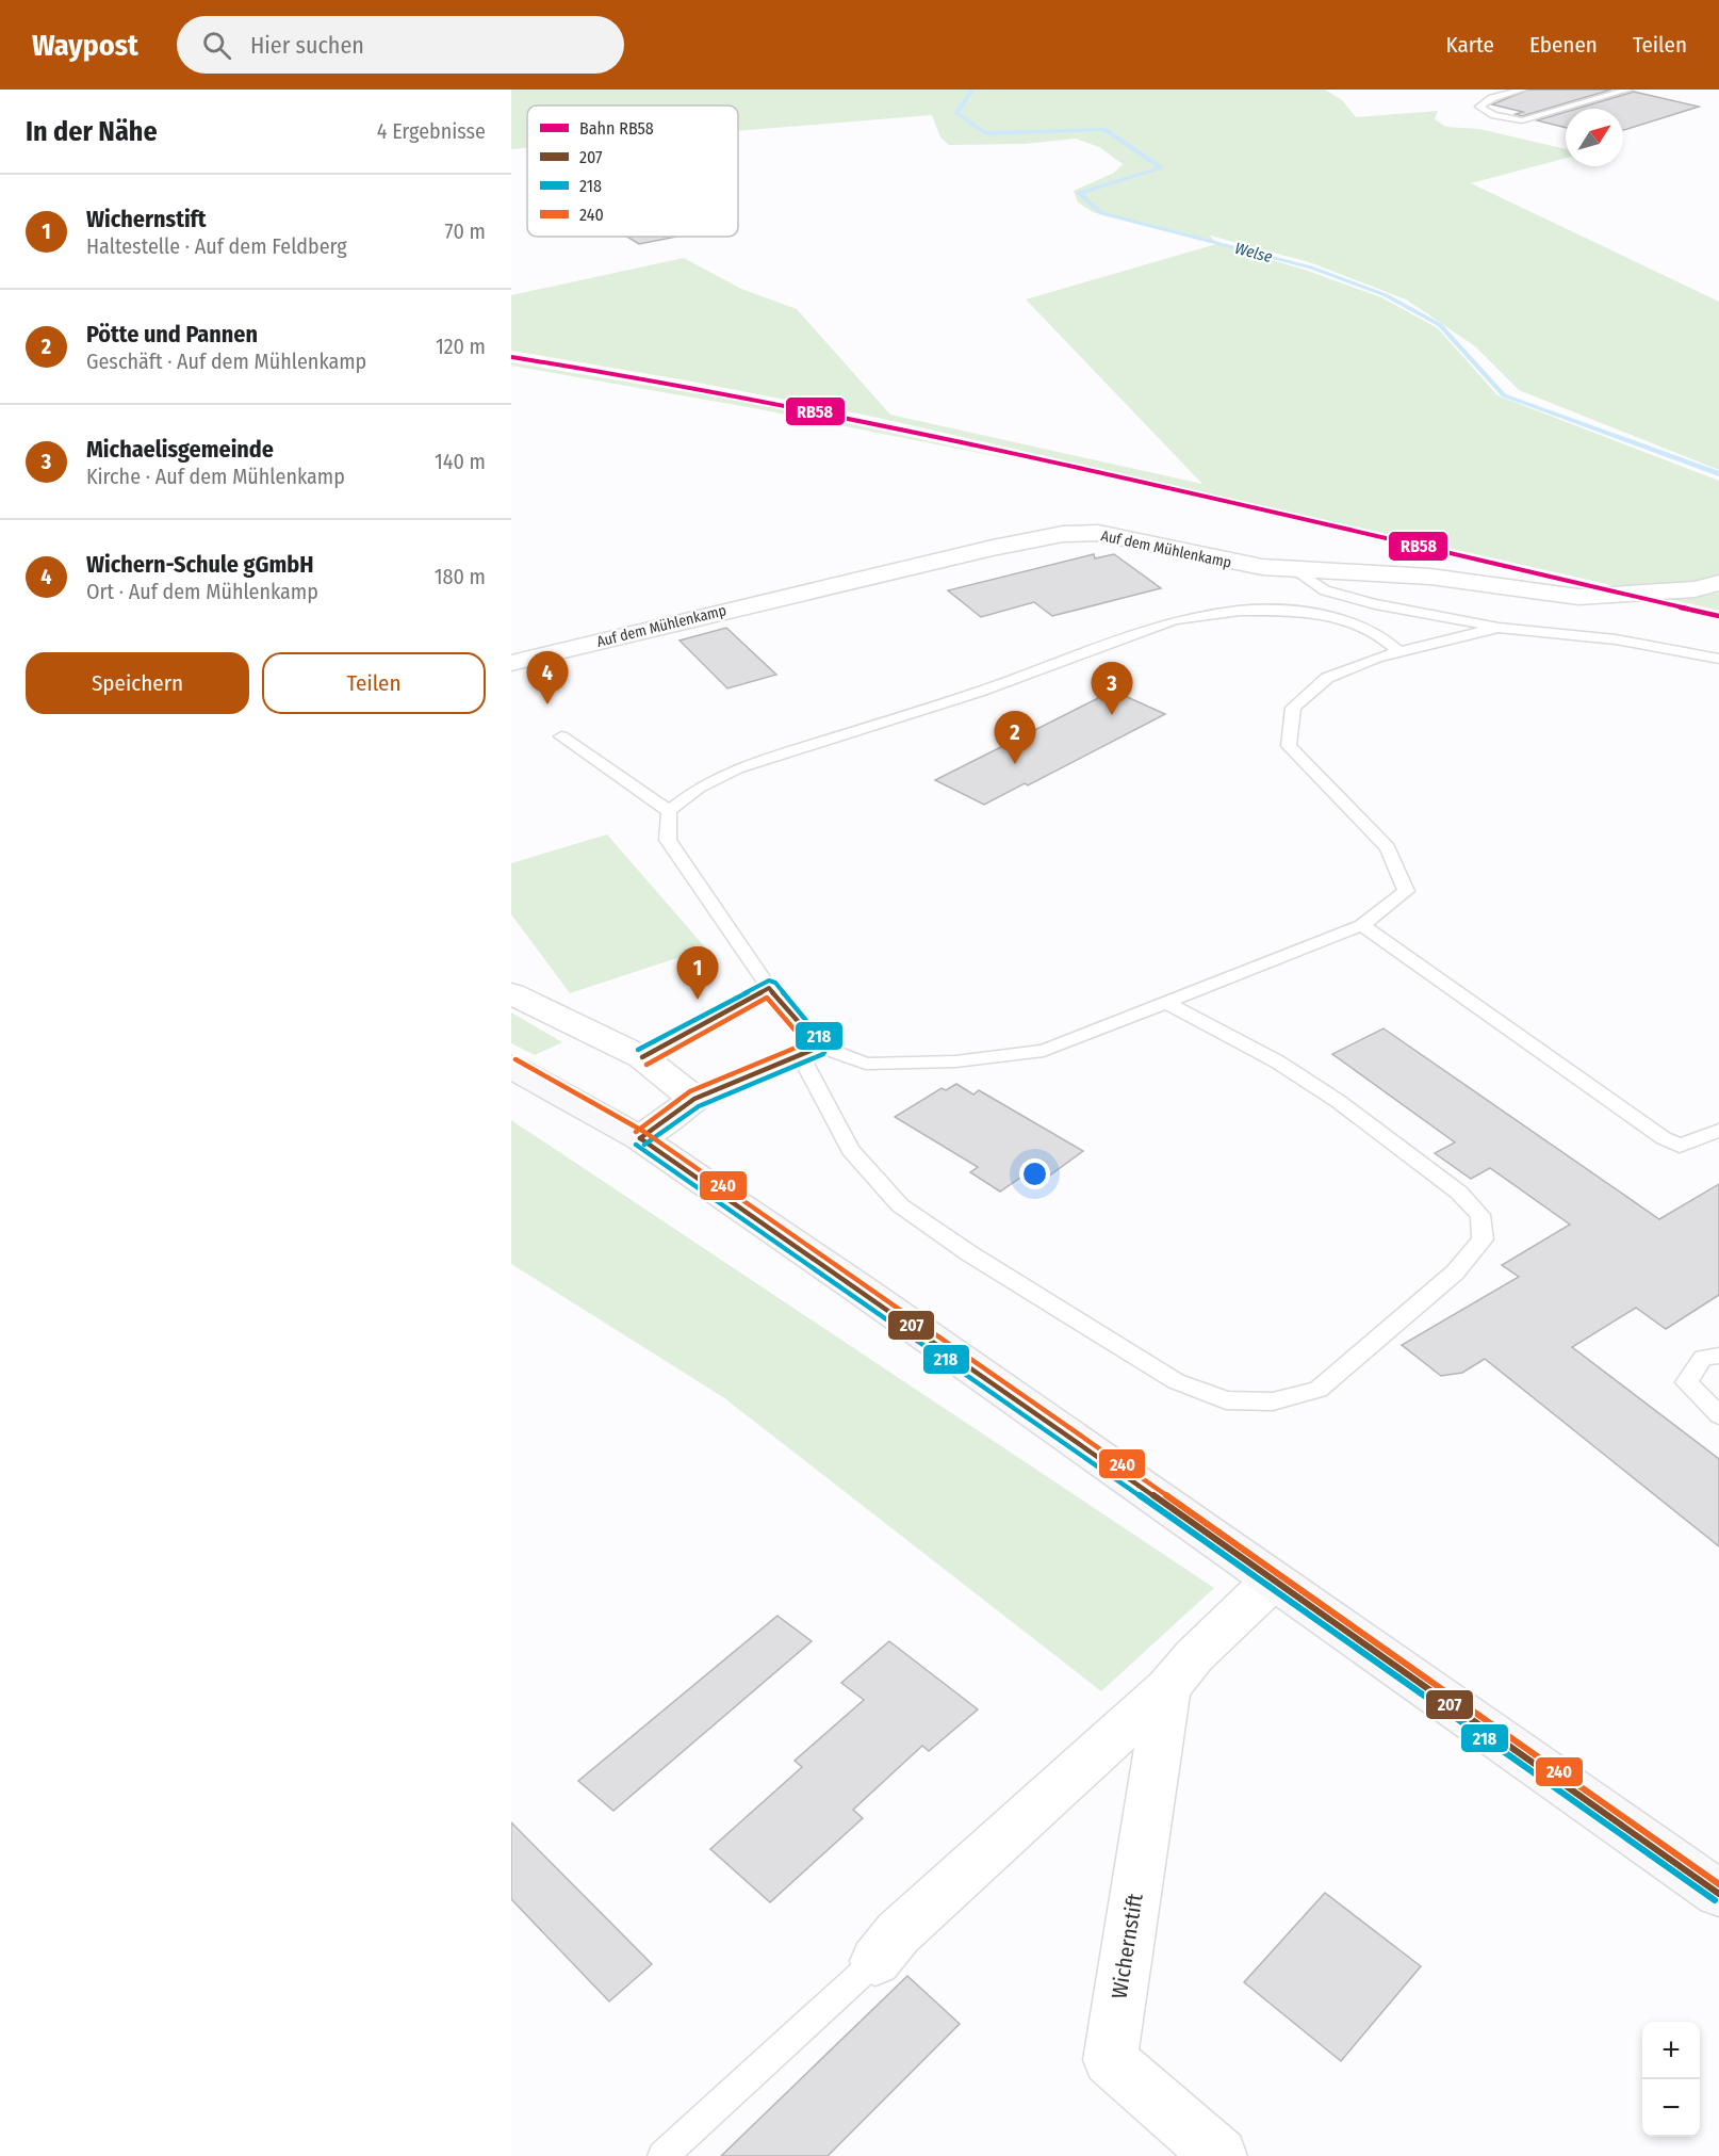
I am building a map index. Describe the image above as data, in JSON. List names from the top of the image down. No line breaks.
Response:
{"streets":{"street":["Auf dem Mühlenkamp","Wichernstift"]},"water":["Welse"],"lines":["rail line RB58","transit line 218","transit line 207","transit line 240"],"legend":["Bahn RB58","207","218","240"],"north":"top right","page":{"header":"Waypost","search":"Hier suchen","nav":["Karte","Ebenen","Teilen"],"heading":["In der Nähe","4 Ergebnisse"],"list":[{"mark":"1","name":"Wichernstift","note":"Haltestelle · Auf dem Feldberg","value":"70 m"},{"mark":"2","name":"Pötte und Pannen","note":"Geschäft · Auf dem Mühlenkamp","value":"120 m"},{"mark":"3","name":"Michaelisgemeinde","note":"Kirche · Auf dem Mühlenkamp","value":"140 m"},{"mark":"4","name":"Wichern-Schule gGmbH","note":"Ort · Auf dem Mühlenkamp","value":"180 m"}],"buttons":["Speichern","Teilen"],"pins":["4","3","2","1"],"map_buttons":["+","−"]}}
